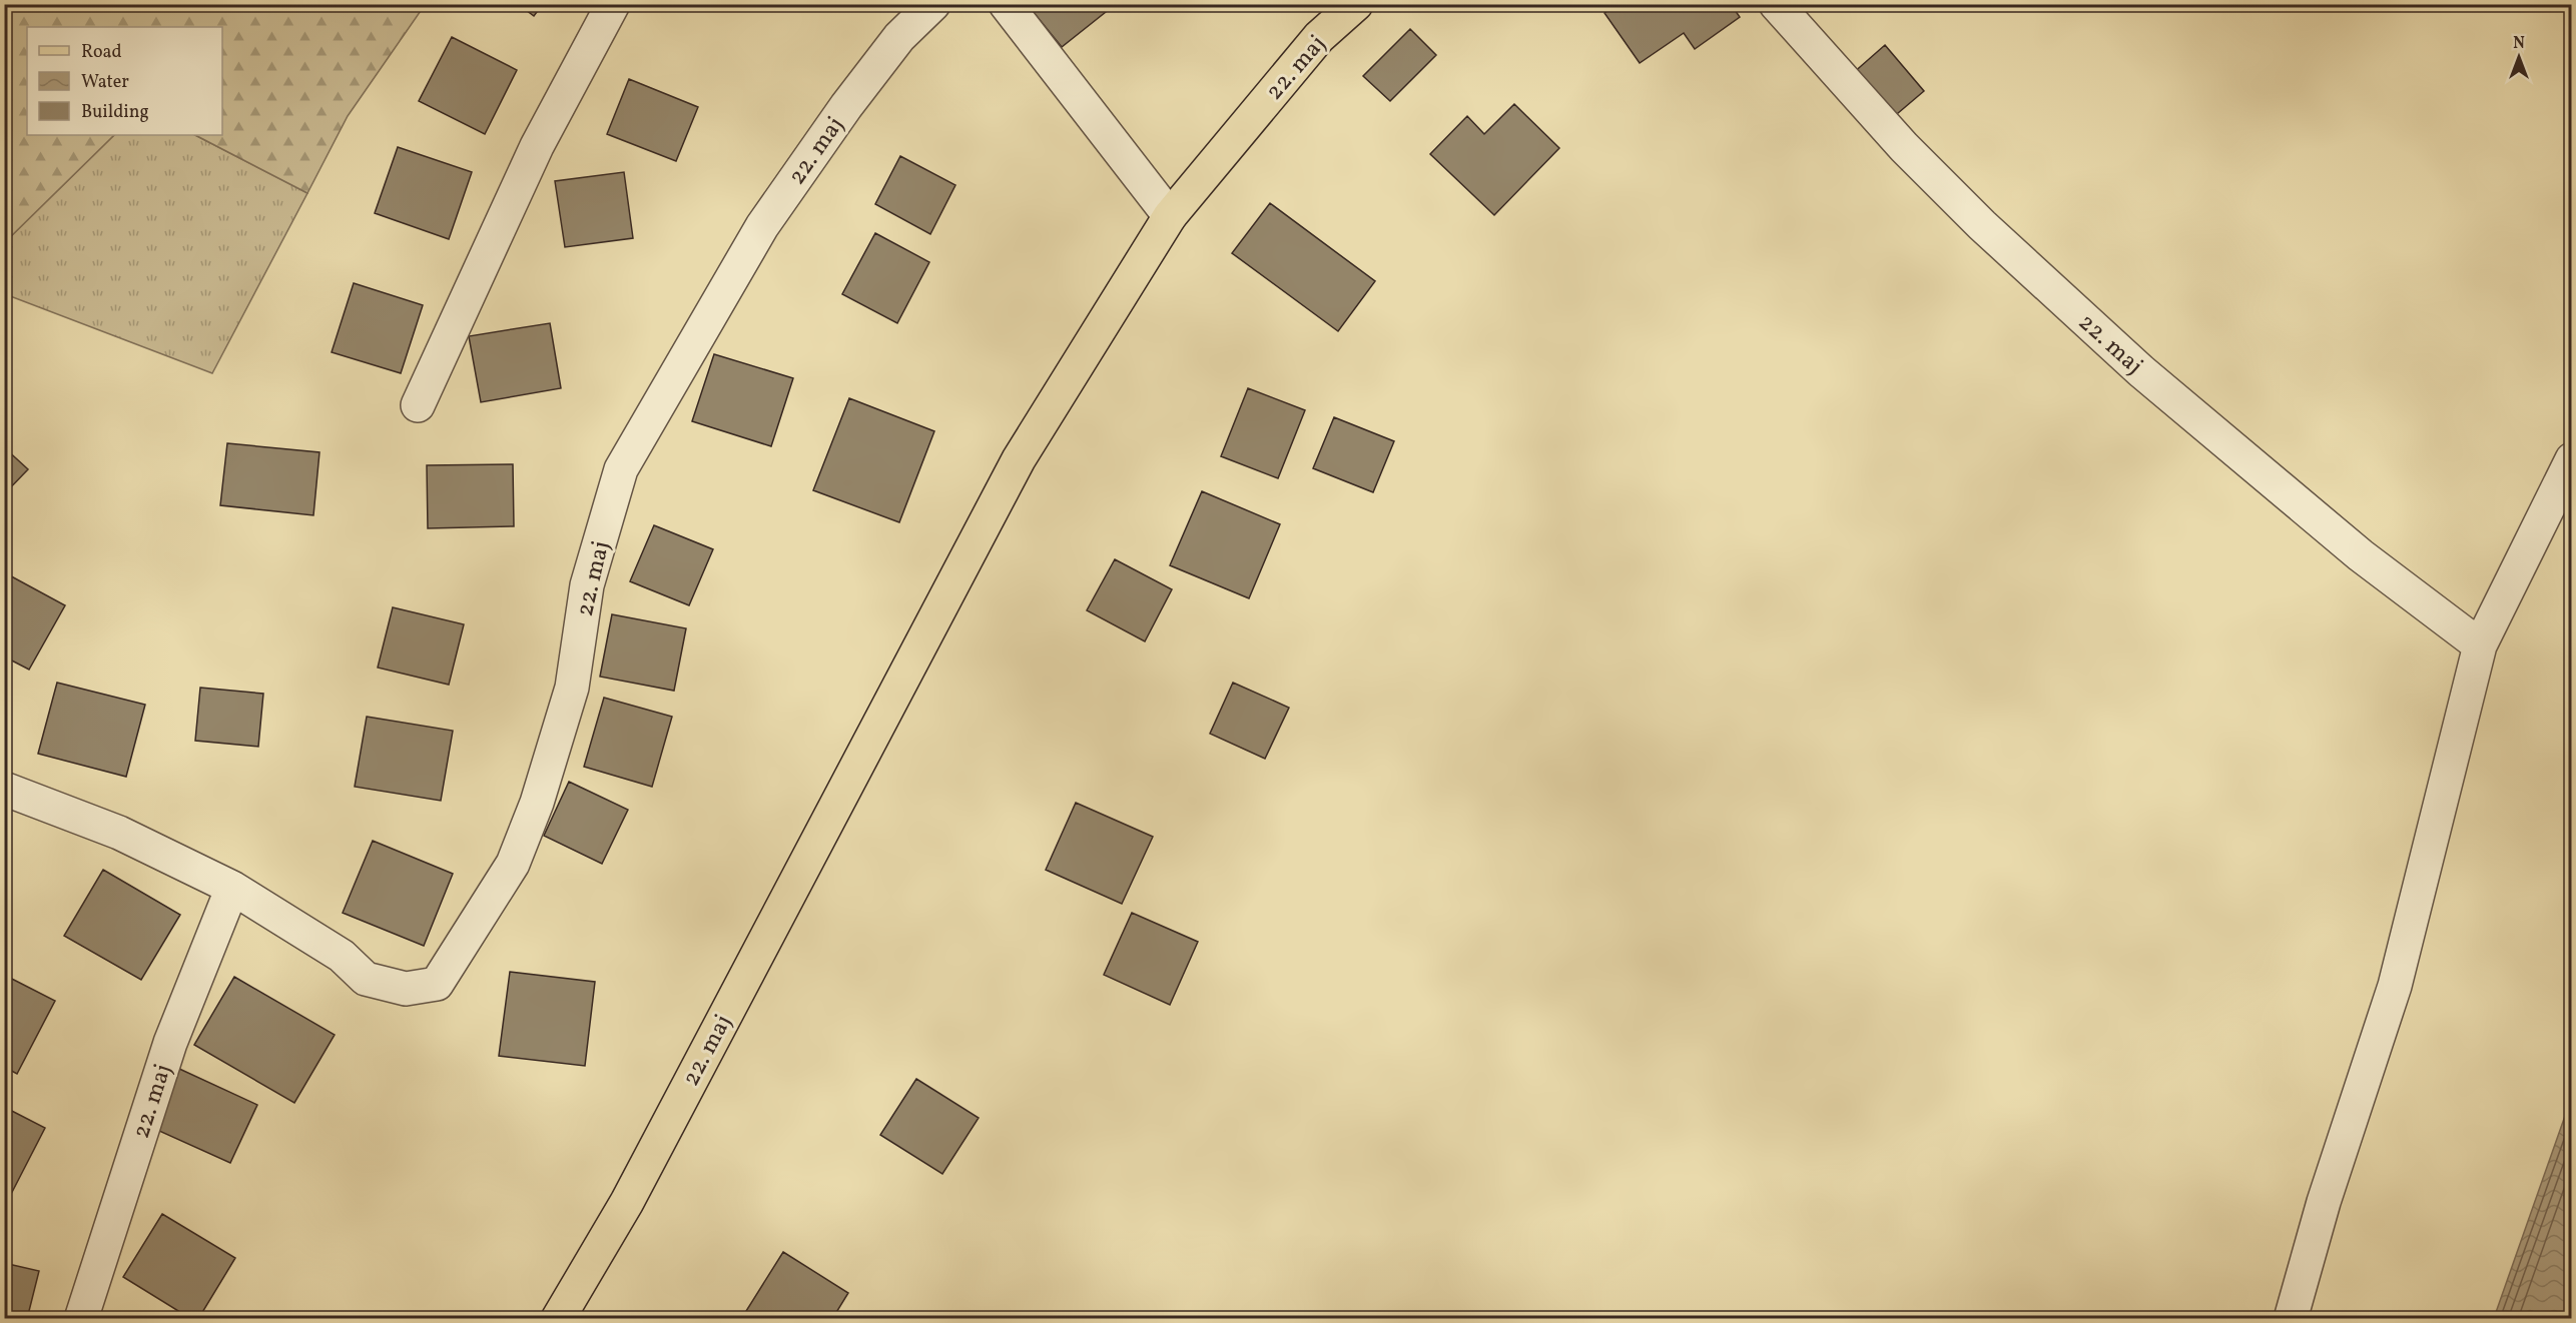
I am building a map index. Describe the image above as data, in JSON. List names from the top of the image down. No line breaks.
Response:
{"streets":{"main road":["22. maj"]},"legend":["Road","Water","Building"],"north":"top"}
